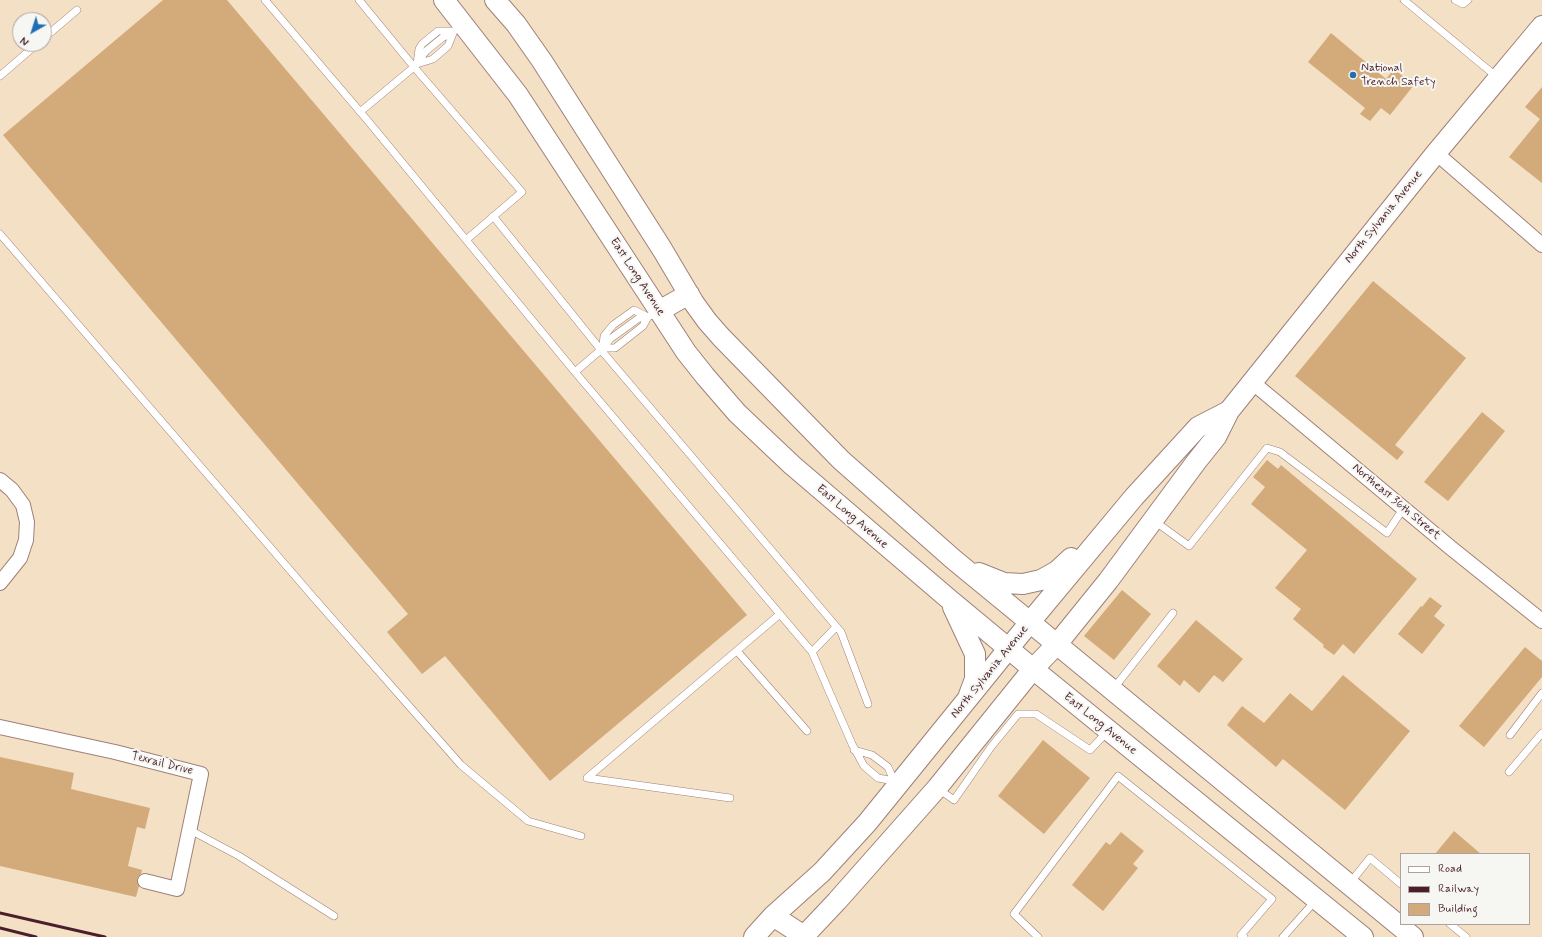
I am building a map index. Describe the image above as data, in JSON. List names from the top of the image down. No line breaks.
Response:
{"streets":{"main road":["North Sylvania Avenue","East Long Avenue"],"street":["Northeast 36th Street","Texrail Drive"]},"crossings":[["North Sylvania Avenue","East Long Avenue"],["North Sylvania Avenue","Northeast 36th Street"]],"places":["National Trench Safety"],"legend":["Road","Railway","Building"],"north":"bottom left"}
